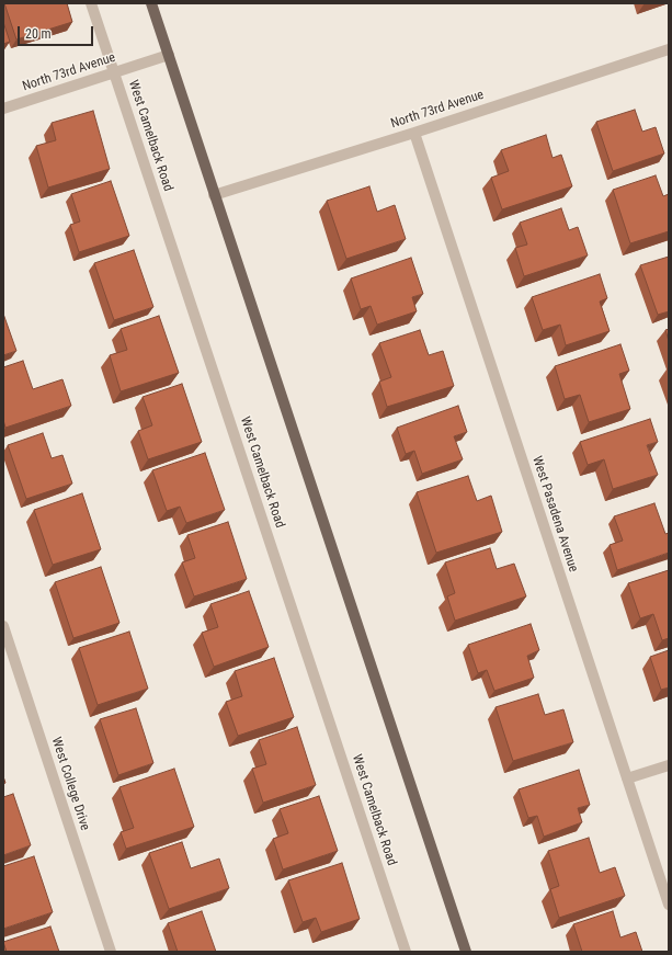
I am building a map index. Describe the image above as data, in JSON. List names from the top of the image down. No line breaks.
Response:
{"streets":{"street":["North 73rd Avenue","West Camelback Road","West Pasadena Avenue","West College Drive"]},"crossings":[["North 73rd Avenue","West Camelback Road"],["North 73rd Avenue","West Pasadena Avenue"]],"scale_bar":"20 m"}
